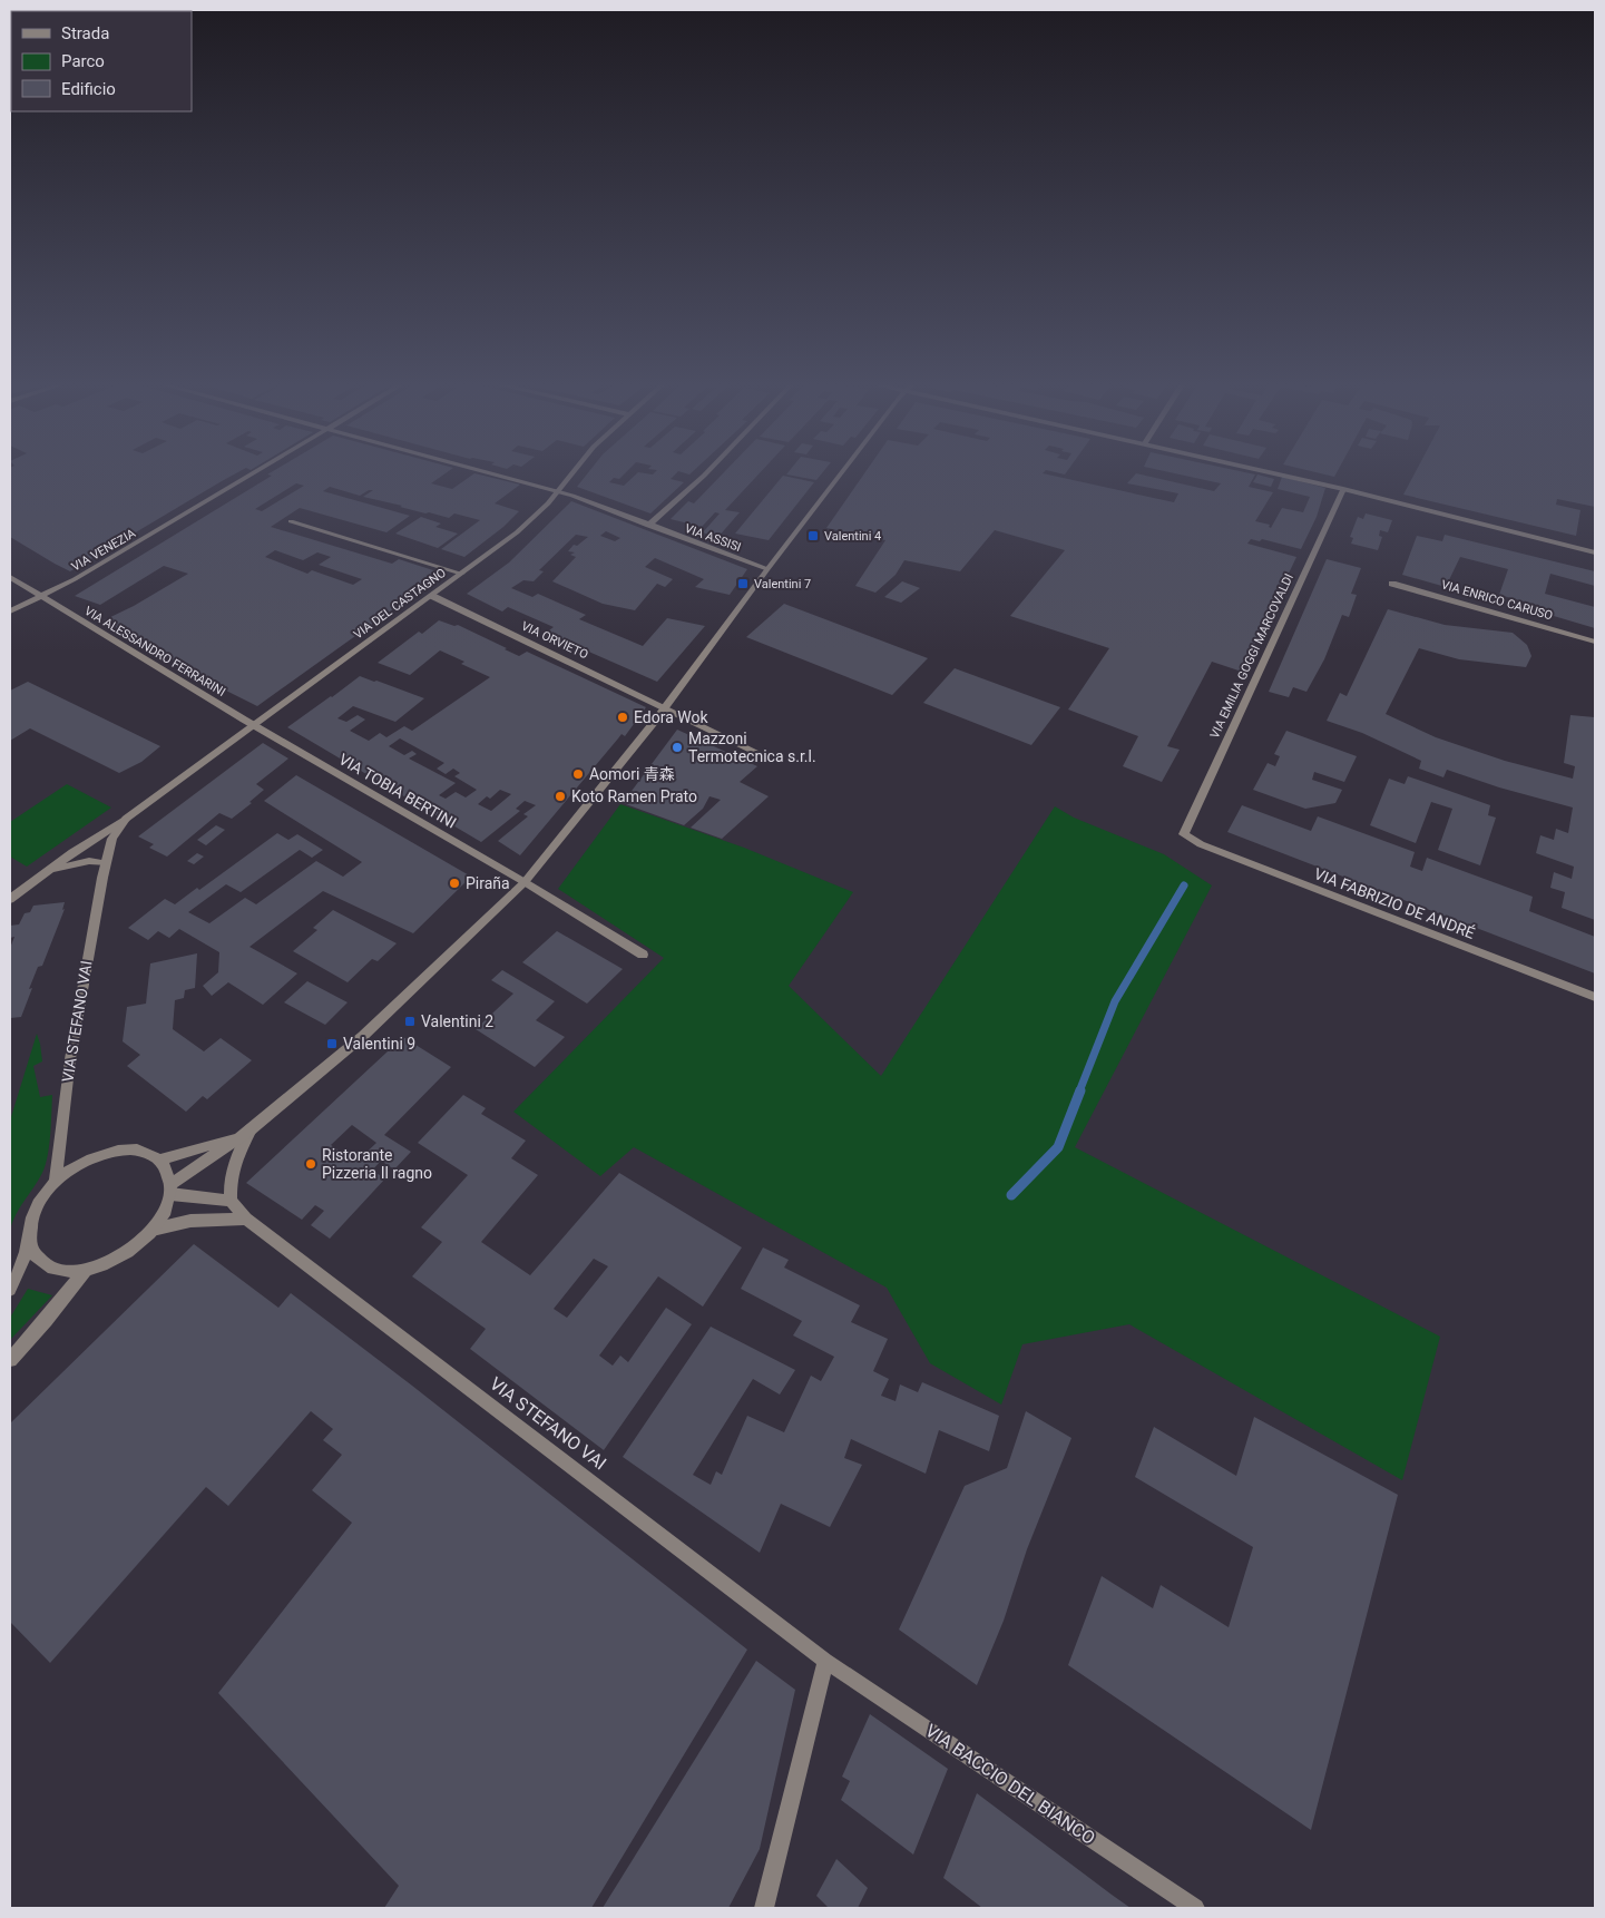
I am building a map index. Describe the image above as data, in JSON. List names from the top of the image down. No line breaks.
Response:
{"streets":{"street":["VIA ASSISI","VIA VENEZIA","VIA ENRICO CARUSO","VIA DEL CASTAGNO","VIA ORVIETO","VIA ALESSANDRO FERRARINI","VIA EMILIA GOGGI MARCOVALDI","VIA TOBIA BERTINI","VIA FABRIZIO DE ANDRÉ","VIA STEFANO VAI","VIA BACCIO DEL BIANCO"]},"crossings":[["VIA ASSISI","VIA DEL CASTAGNO"],["VIA VENEZIA","VIA ALESSANDRO FERRARINI"],["VIA DEL CASTAGNO","VIA ORVIETO"],["VIA DEL CASTAGNO","VIA ALESSANDRO FERRARINI"],["VIA DEL CASTAGNO","VIA TOBIA BERTINI"],["VIA DEL CASTAGNO","VIA STEFANO VAI"],["VIA ALESSANDRO FERRARINI","VIA TOBIA BERTINI"],["VIA EMILIA GOGGI MARCOVALDI","VIA FABRIZIO DE ANDRÉ"],["VIA STEFANO VAI","VIA BACCIO DEL BIANCO"]],"places":{"transit":["Valentini 4","Valentini 7","Valentini 2","Valentini 9"],"other":["Edora Wok","Mazzoni Termotecnica s.r.l.","Aomori 青森","Koto Ramen Prato","Piraña","Ristorante Pizzeria Il ragno"]},"legend":["Strada","Parco","Edificio"]}
